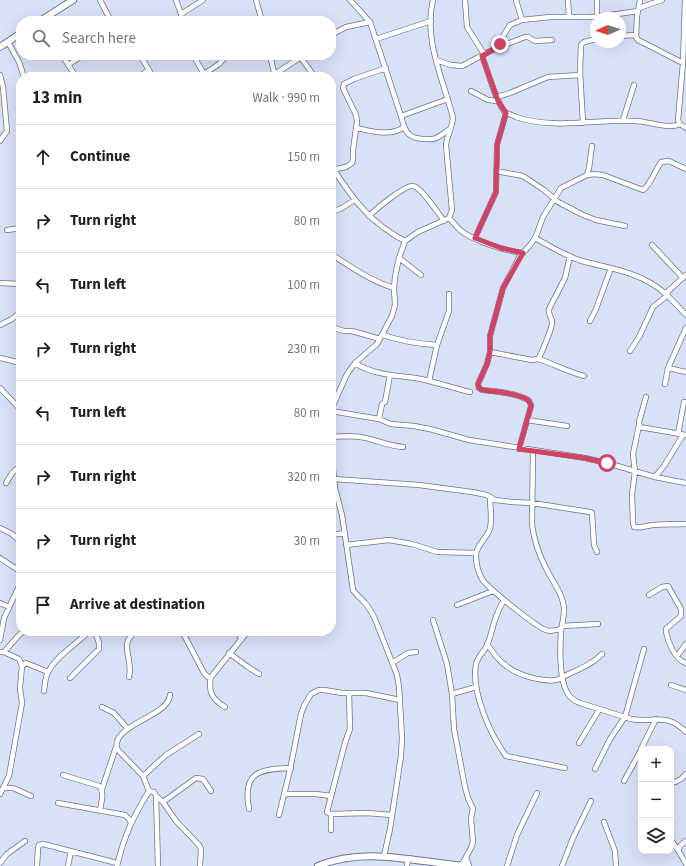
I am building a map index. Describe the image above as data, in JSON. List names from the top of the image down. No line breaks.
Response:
{"north":"left","page":{"search":"Search here","heading":["13 min","Walk · 990 m"],"list":[["Continue","150 m"],["Turn right","80 m"],["Turn left","100 m"],["Turn right","230 m"],["Turn left","80 m"],["Turn right","320 m"],["Turn right","30 m"],"Arrive at destination"],"map_buttons":["+","−"]}}
